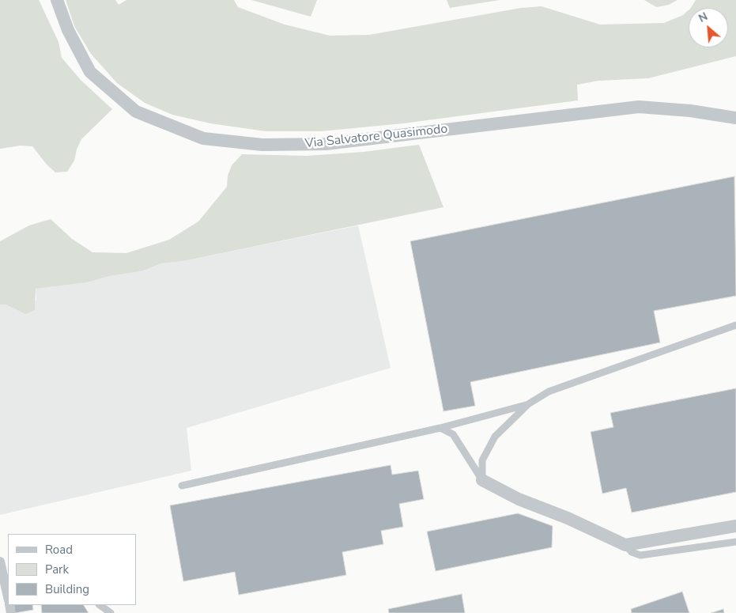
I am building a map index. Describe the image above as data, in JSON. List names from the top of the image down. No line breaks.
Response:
{"streets":{"street":["Via Salvatore Quasimodo"]},"legend":["Road","Park","Building"],"north":"top left"}
